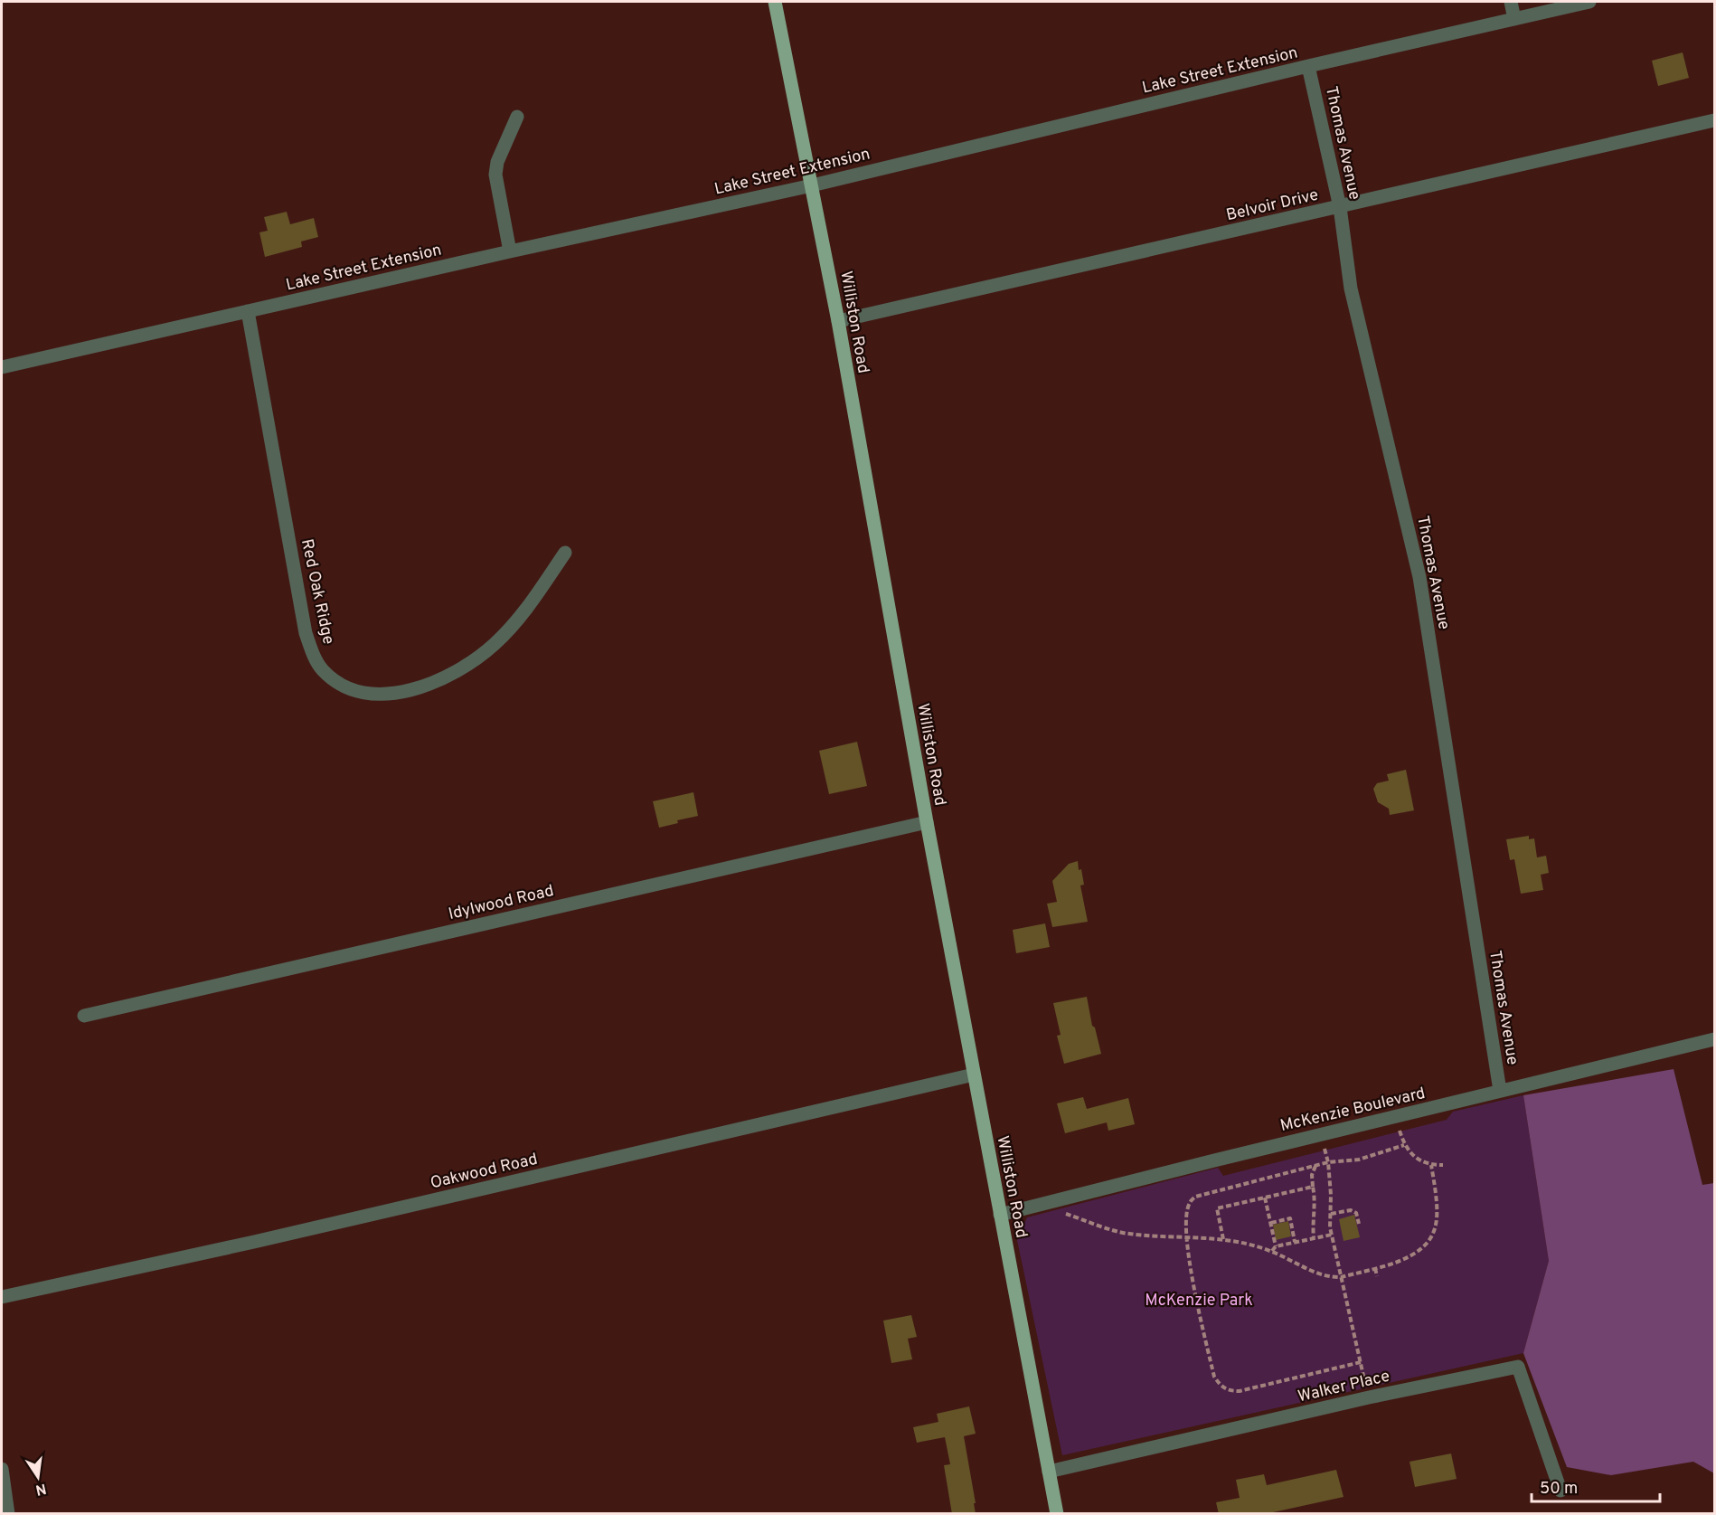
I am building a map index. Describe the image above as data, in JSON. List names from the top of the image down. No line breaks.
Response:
{"streets":{"main road":["Williston Road"],"street":["Lake Street Extension","Thomas Avenue","Belvoir Drive","Red Oak Ridge","Idylwood Road","McKenzie Boulevard","Oakwood Road","Walker Place"]},"crossings":[["Lake Street Extension","Thomas Avenue"],["Lake Street Extension","Williston Road"],["Lake Street Extension","Red Oak Ridge"],["Thomas Avenue","Belvoir Drive"],["Thomas Avenue","McKenzie Boulevard"],["Belvoir Drive","Williston Road"],["Williston Road","Idylwood Road"],["Williston Road","McKenzie Boulevard"],["Williston Road","Oakwood Road"],["Williston Road","Walker Place"]],"parks":["McKenzie Park"],"scale_bar":"50 m","north":"bottom"}
